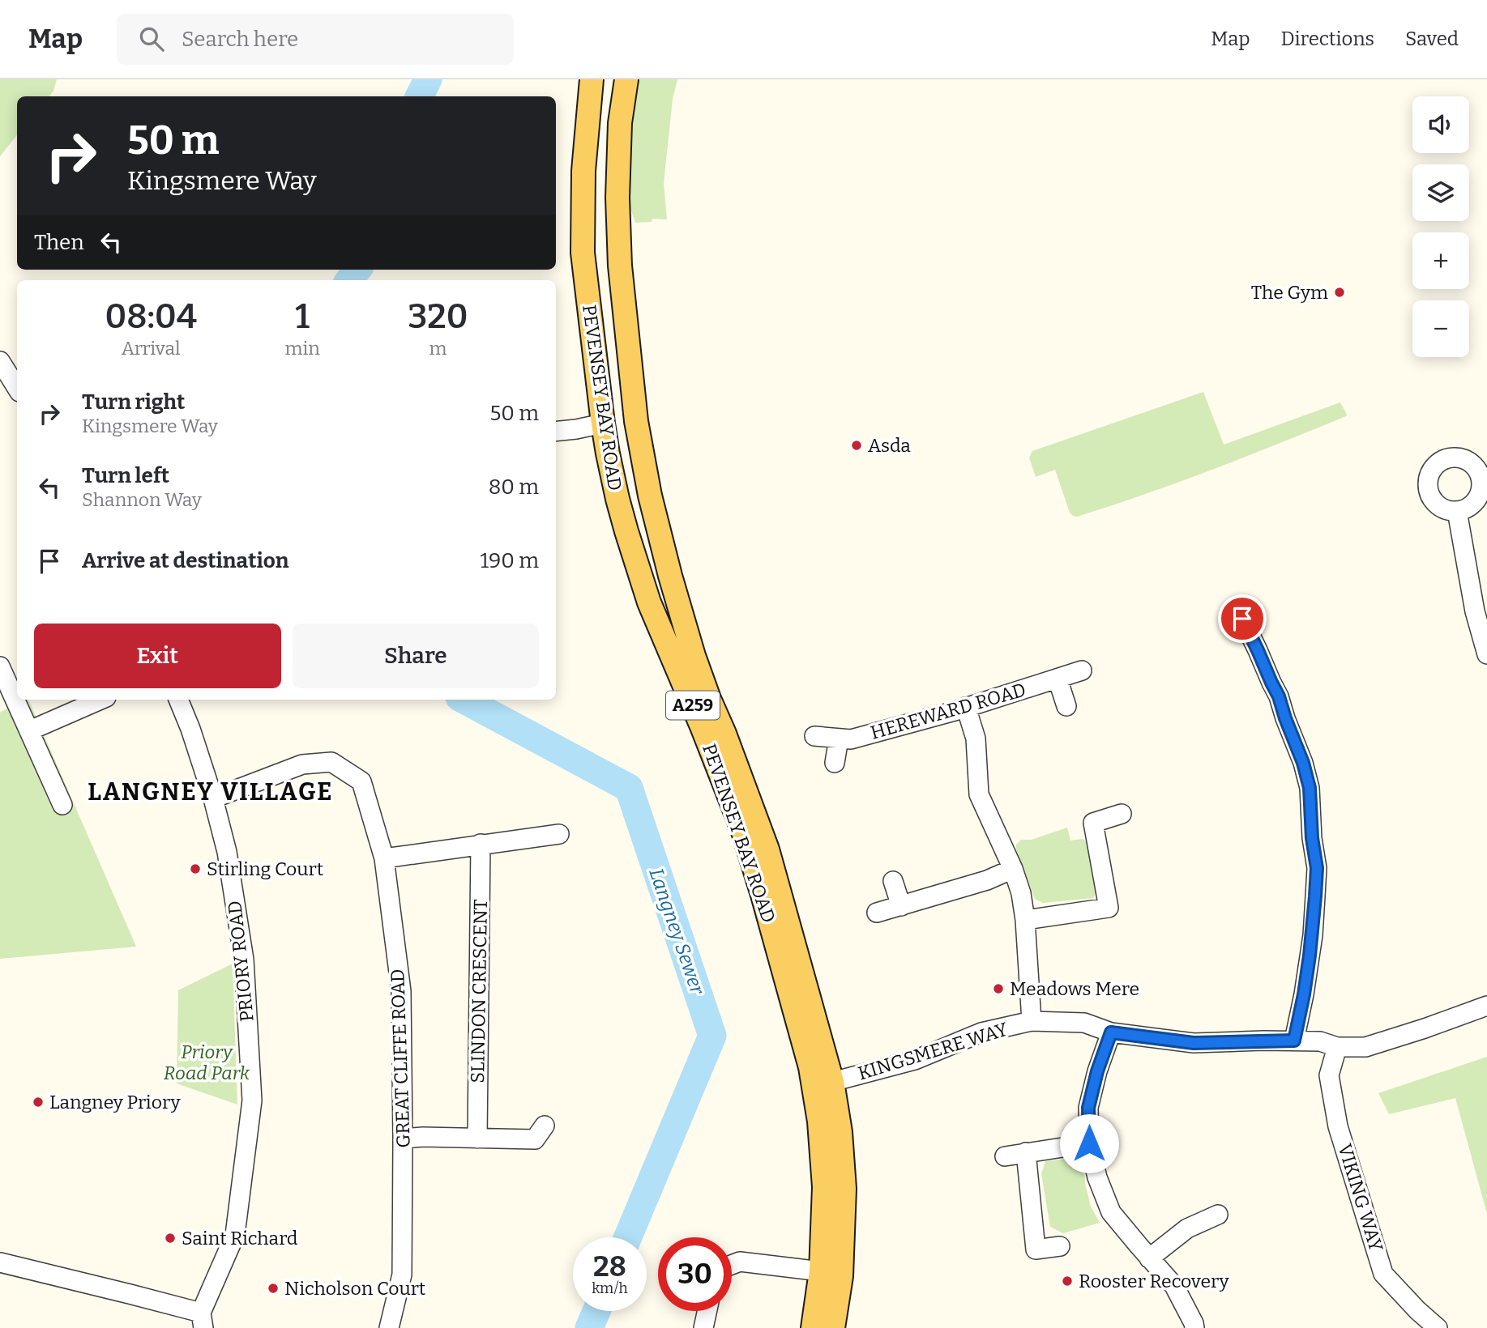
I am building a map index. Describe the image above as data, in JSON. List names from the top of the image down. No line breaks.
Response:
{"streets":{"main road":["PEVENSEY BAY ROAD","A259"],"street":["HEREWARD ROAD","PRIORY ROAD","SLINDON CRESCENT","KINGSMERE WAY","GREAT CLIFFE ROAD","VIKING WAY"]},"crossings":[["PEVENSEY BAY ROAD","KINGSMERE WAY"],["PRIORY ROAD","GREAT CLIFFE ROAD"],["KINGSMERE WAY","VIKING WAY"]],"districts":["LANGNEY VILLAGE"],"water":["Langney Sewer"],"parks":["Priory Road Park"],"places":["The Gym","Asda","Stirling Court","Meadows Mere","Langney Priory","Saint Richard","Rooster Recovery","Nicholson Court"],"page":{"header":"Map","search":"Search here","nav":["Map","Directions","Saved"],"map_buttons":["+","−"],"turn":["50 m","Kingsmere Way"],"then":"Then","eta":["08:04","Arrival","1","min","320","m"],"list":[{"name":"Turn right","note":"Kingsmere Way","value":"50 m"},{"name":"Turn left","note":"Shannon Way","value":"80 m"},{"name":"Arrive at destination","value":"190 m"}],"buttons":["Exit","Share"],"speed":"28 km/h","limit":"30"}}
